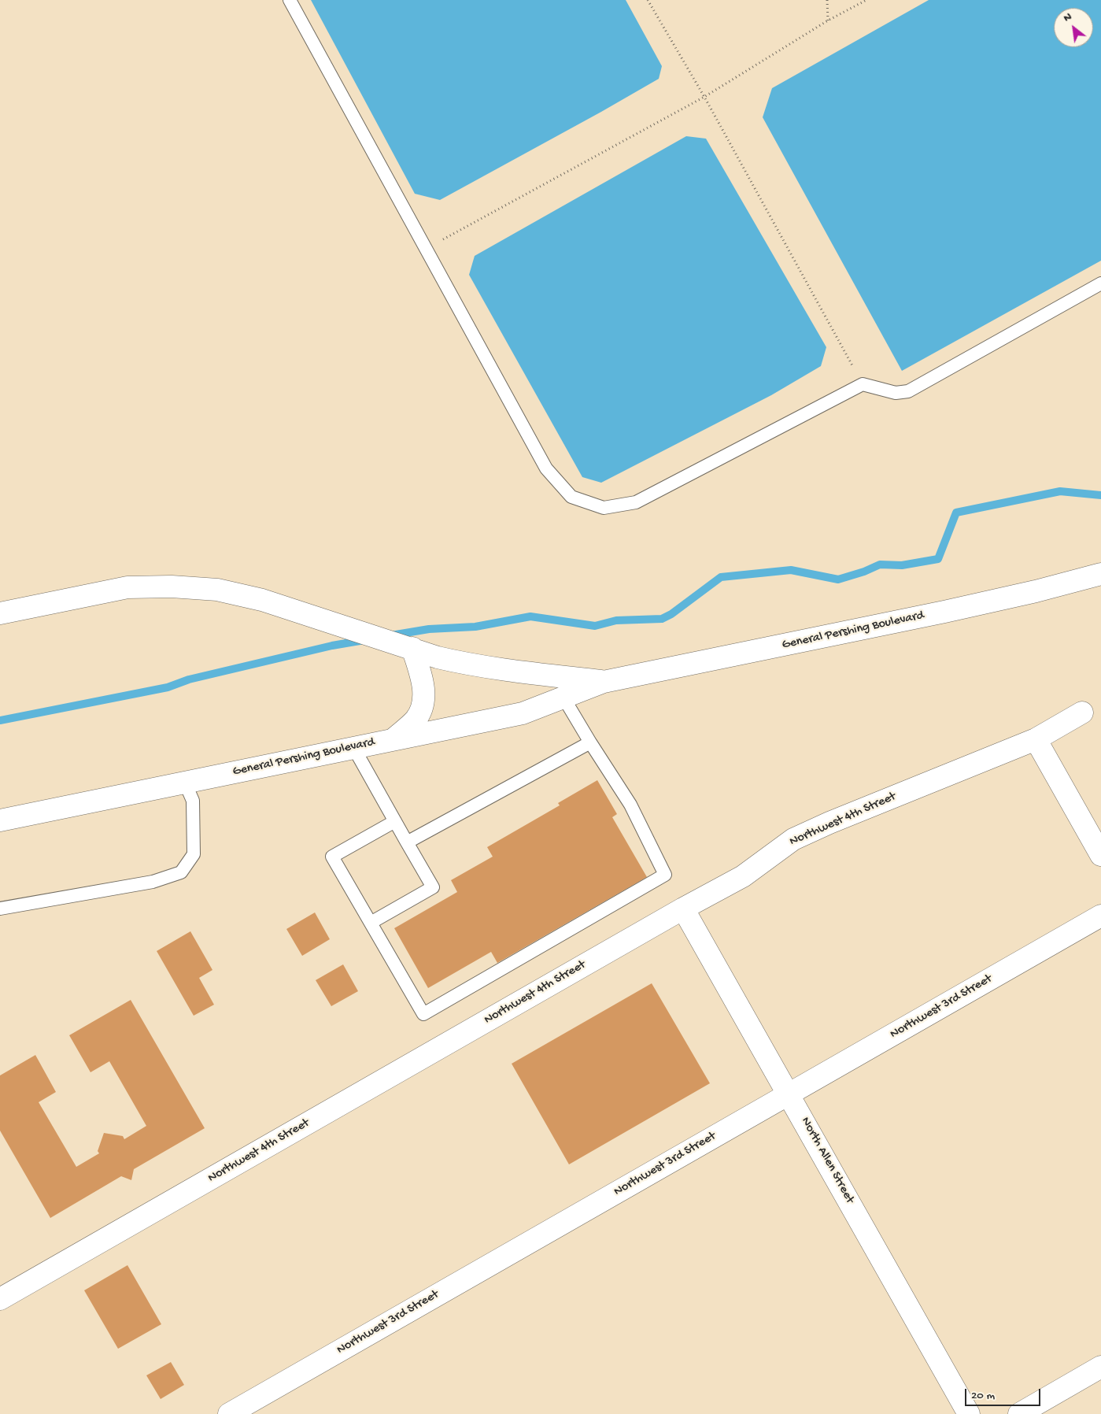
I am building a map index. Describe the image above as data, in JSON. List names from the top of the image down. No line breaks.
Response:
{"streets":{"street":["General Pershing Boulevard","Northwest 4th Street","Northwest 3rd Street","North Allen Street"]},"crossings":[["Northwest 4th Street","North Allen Street"],["Northwest 3rd Street","North Allen Street"]],"scale_bar":"20 m","north":"top left"}
